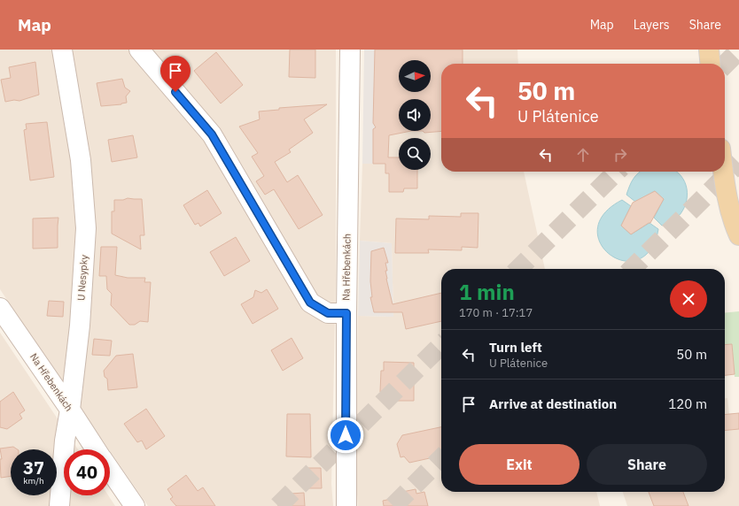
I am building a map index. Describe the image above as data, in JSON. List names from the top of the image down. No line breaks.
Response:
{"streets":{"street":["Na Hřebenkách","U Nesypky"]},"crossings":[["Na Hřebenkách","U Nesypky"]],"north":"right","page":{"header":"Map","nav":["Map","Layers","Share"],"turn":["50 m","U Plátenice"],"heading":["1 min","170 m · 17:17"],"list":[{"name":"Turn left","note":"U Plátenice","value":"50 m"},{"name":"Arrive at destination","value":"120 m"}],"buttons":["Exit","Share"],"speed":"37 km/h","limit":"40"}}
